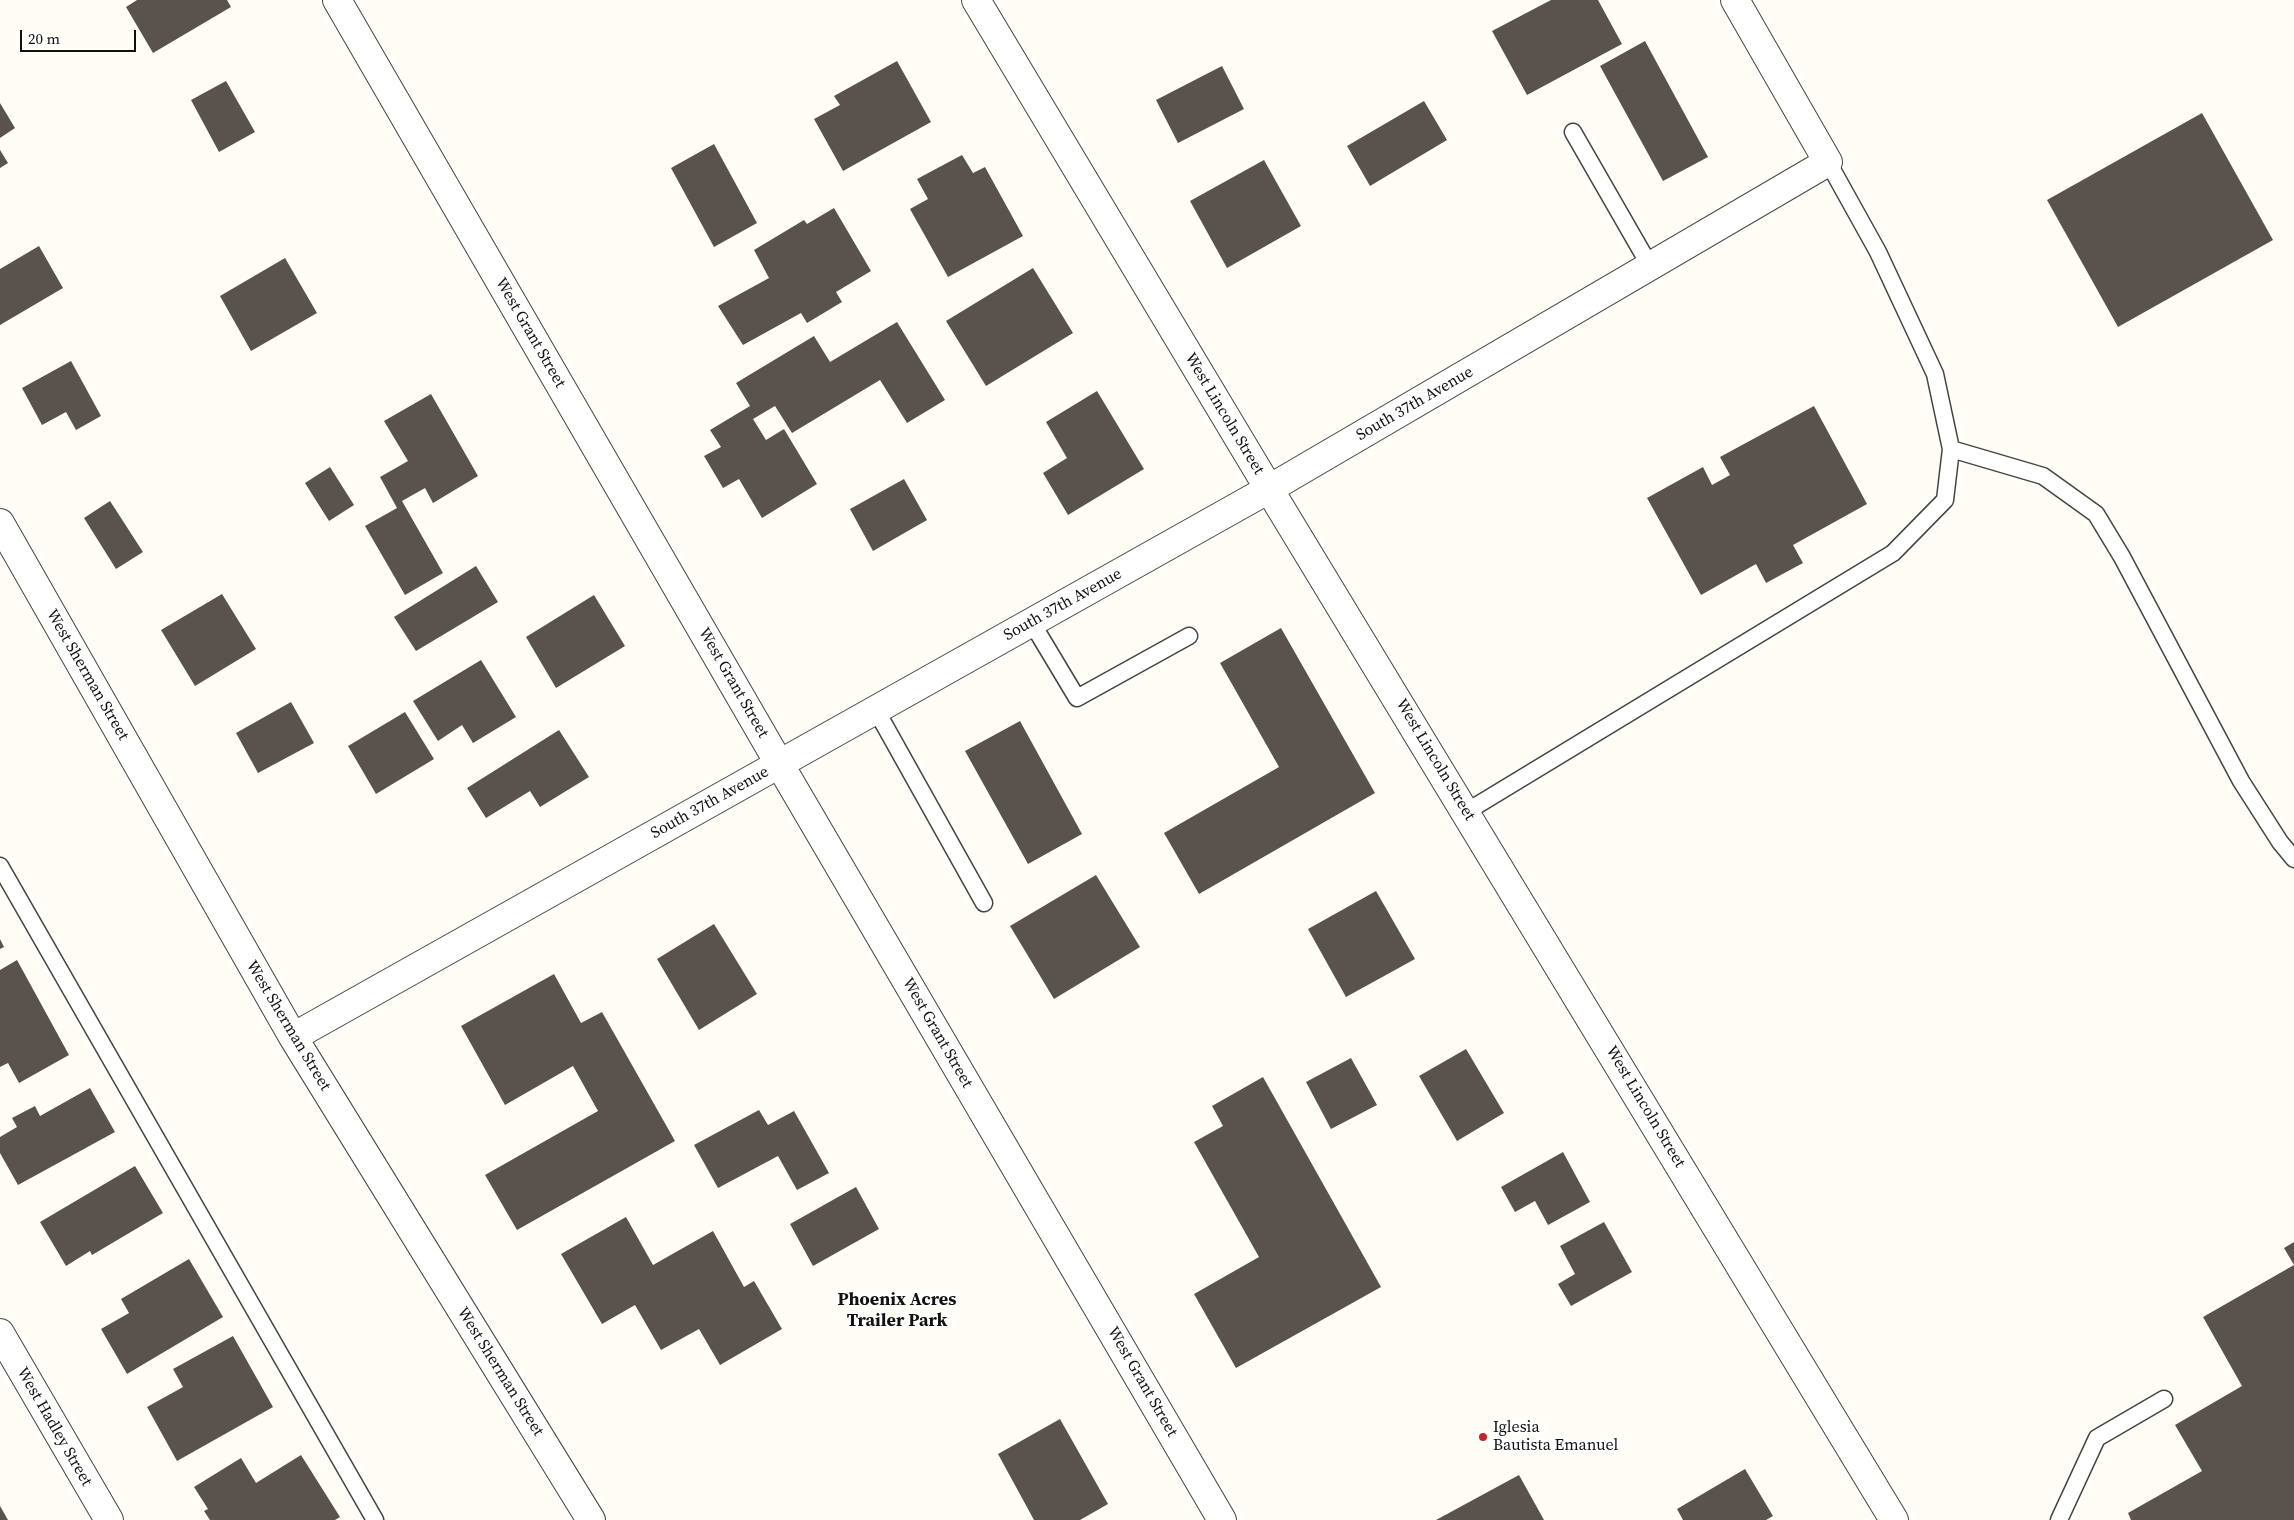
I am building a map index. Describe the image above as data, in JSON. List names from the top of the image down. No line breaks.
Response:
{"streets":{"street":["West Grant Street","South 37th Avenue","West Lincoln Street","West Sherman Street","West Hadley Street"]},"crossings":[["West Grant Street","South 37th Avenue"],["South 37th Avenue","West Lincoln Street"],["South 37th Avenue","West Sherman Street"]],"districts":["Phoenix Acres Trailer Park"],"places":["Iglesia Bautista Emanuel"],"scale_bar":"20 m"}
